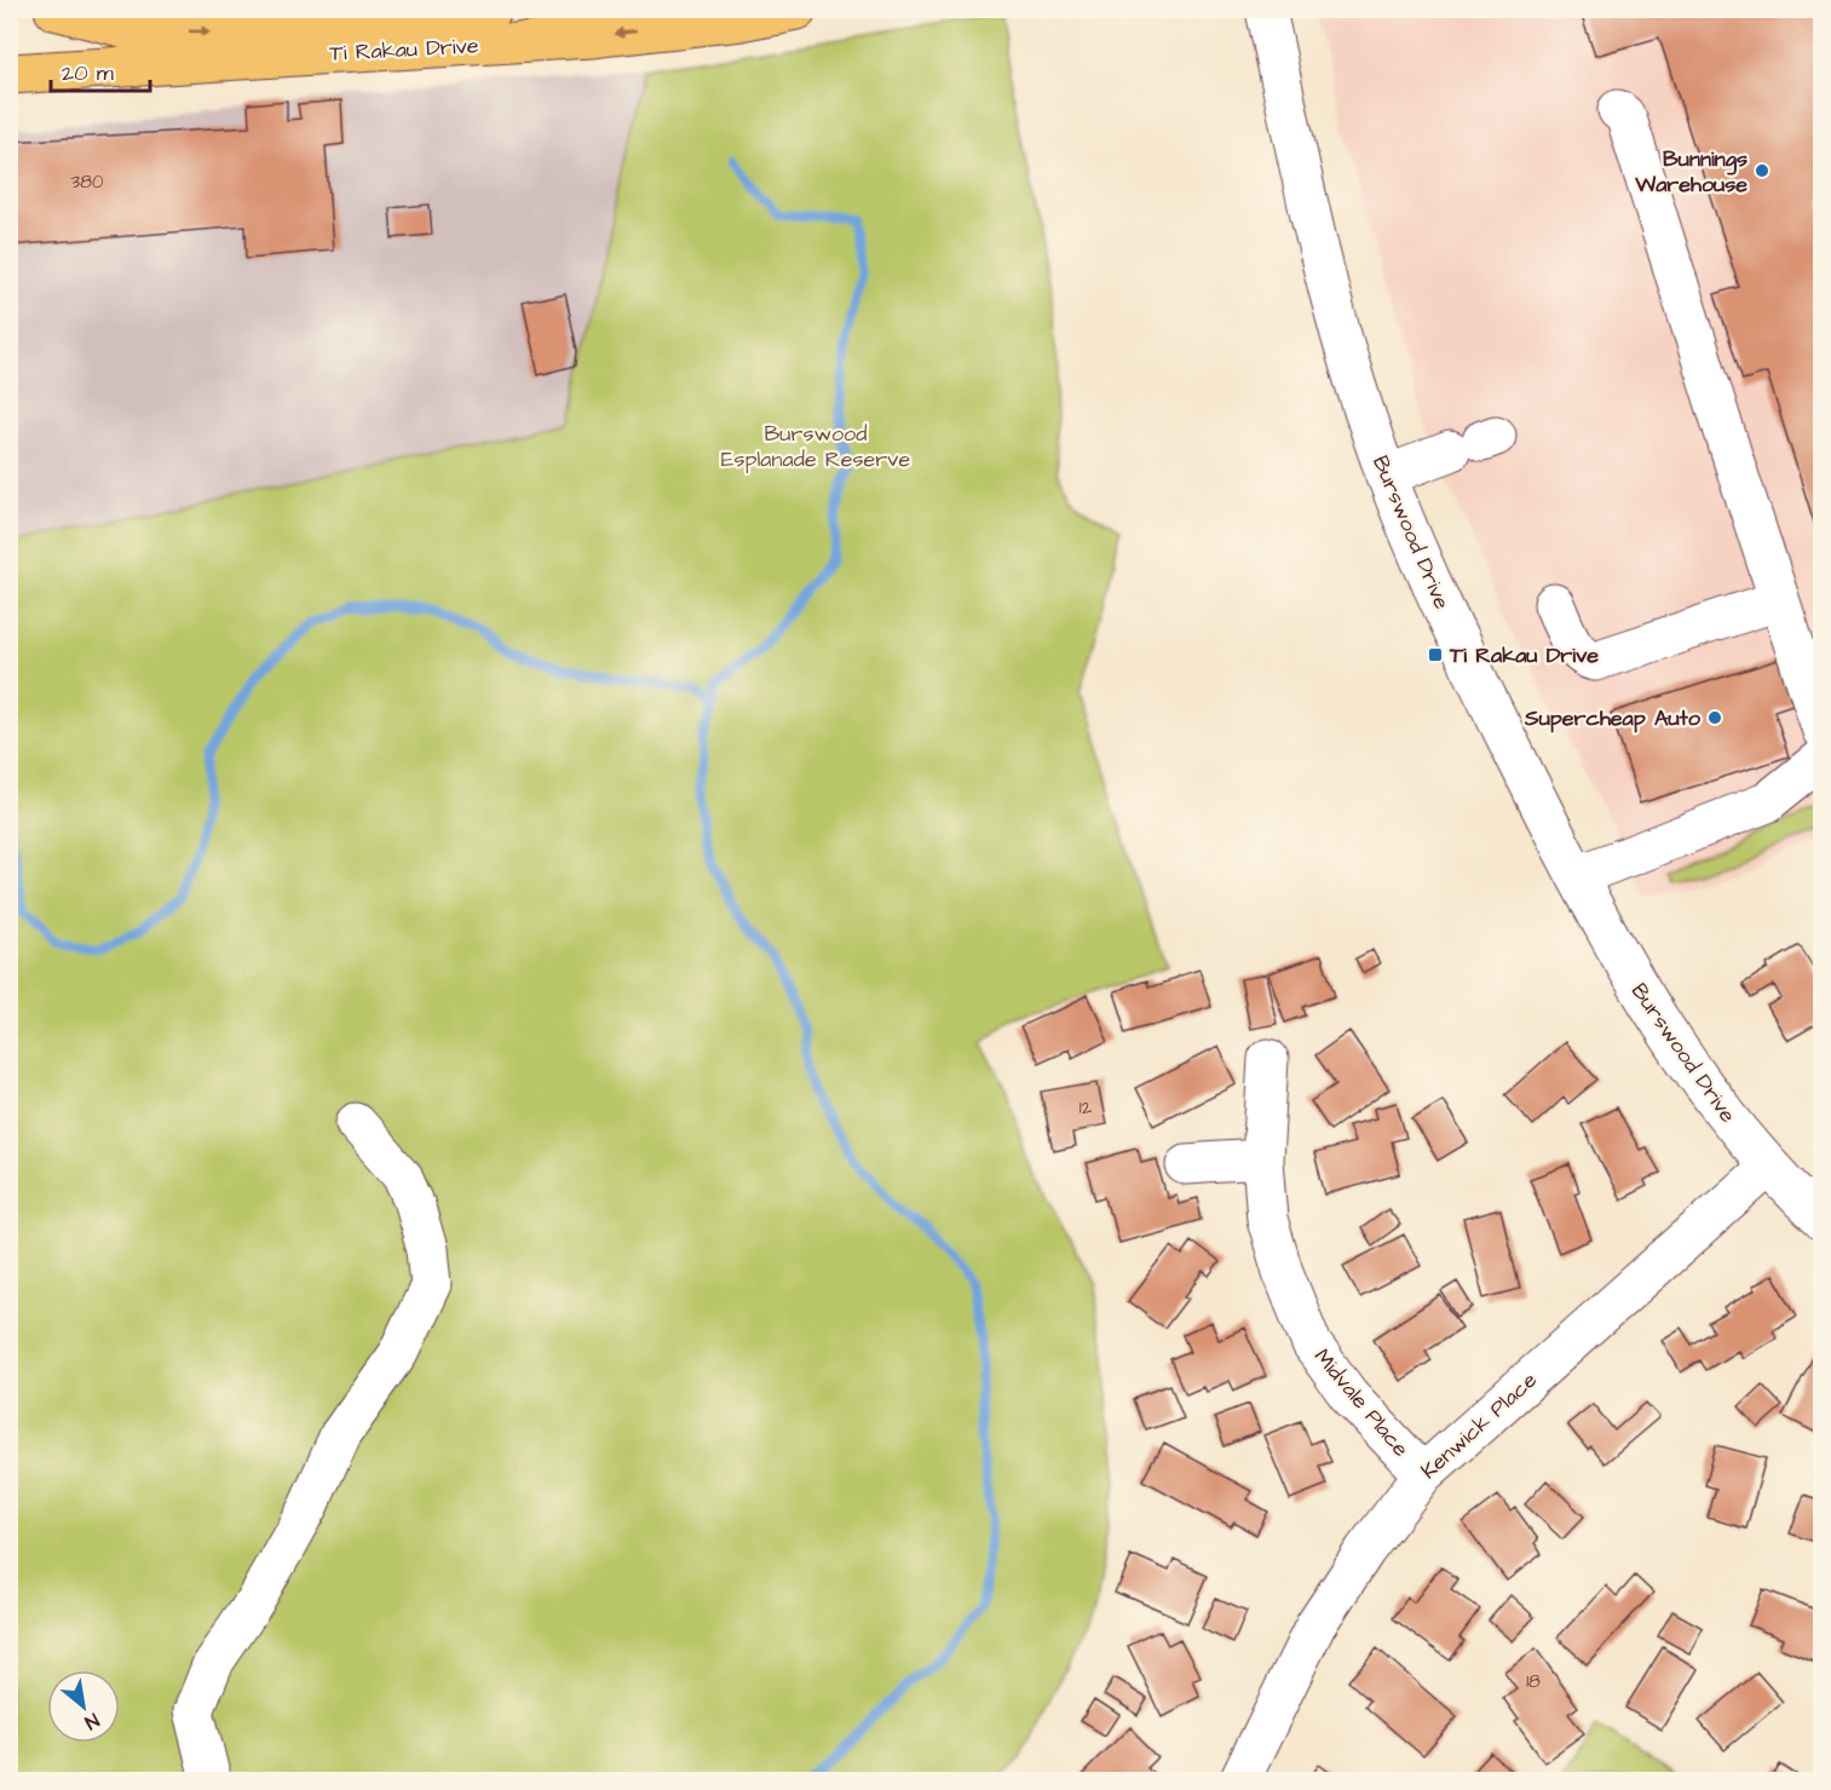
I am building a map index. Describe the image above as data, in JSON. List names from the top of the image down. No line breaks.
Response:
{"streets":{"main road":["Ti Rakau Drive"],"street":["Burswood Drive","Midvale Place","Kenwick Place"]},"crossings":[["Burswood Drive","Kenwick Place"],["Midvale Place","Kenwick Place"]],"one_way":["Ti Rakau Drive"],"parks":["Burswood Esplanade Reserve"],"places":{"other":["Bunnings Warehouse","Supercheap Auto"],"transit":["Ti Rakau Drive"]},"house_numbers":["380","12","18"],"scale_bar":"20 m","north":"bottom right"}
